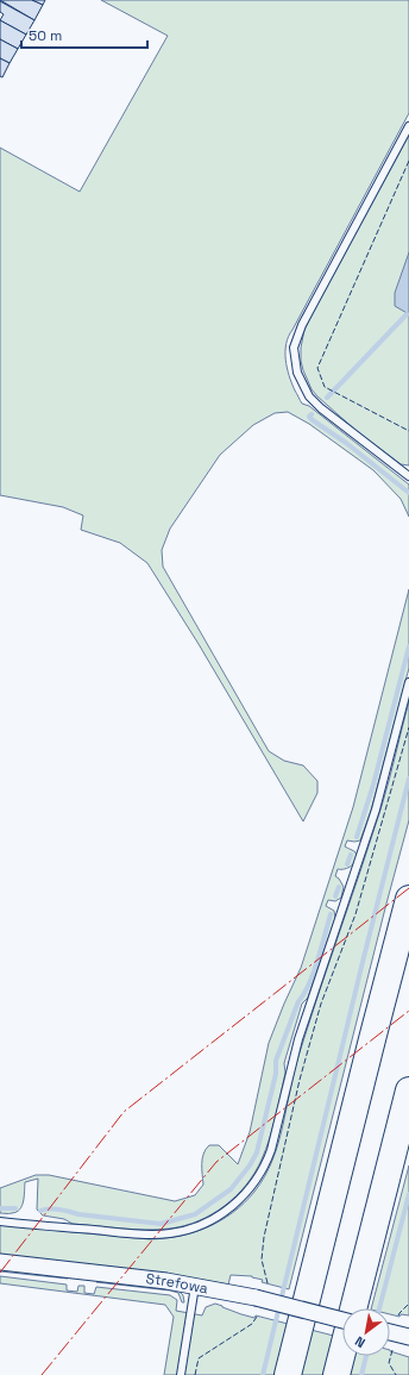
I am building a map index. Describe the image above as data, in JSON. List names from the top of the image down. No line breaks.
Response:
{"streets":{"street":["Strefowa"]},"scale_bar":"50 m","north":"bottom left"}
